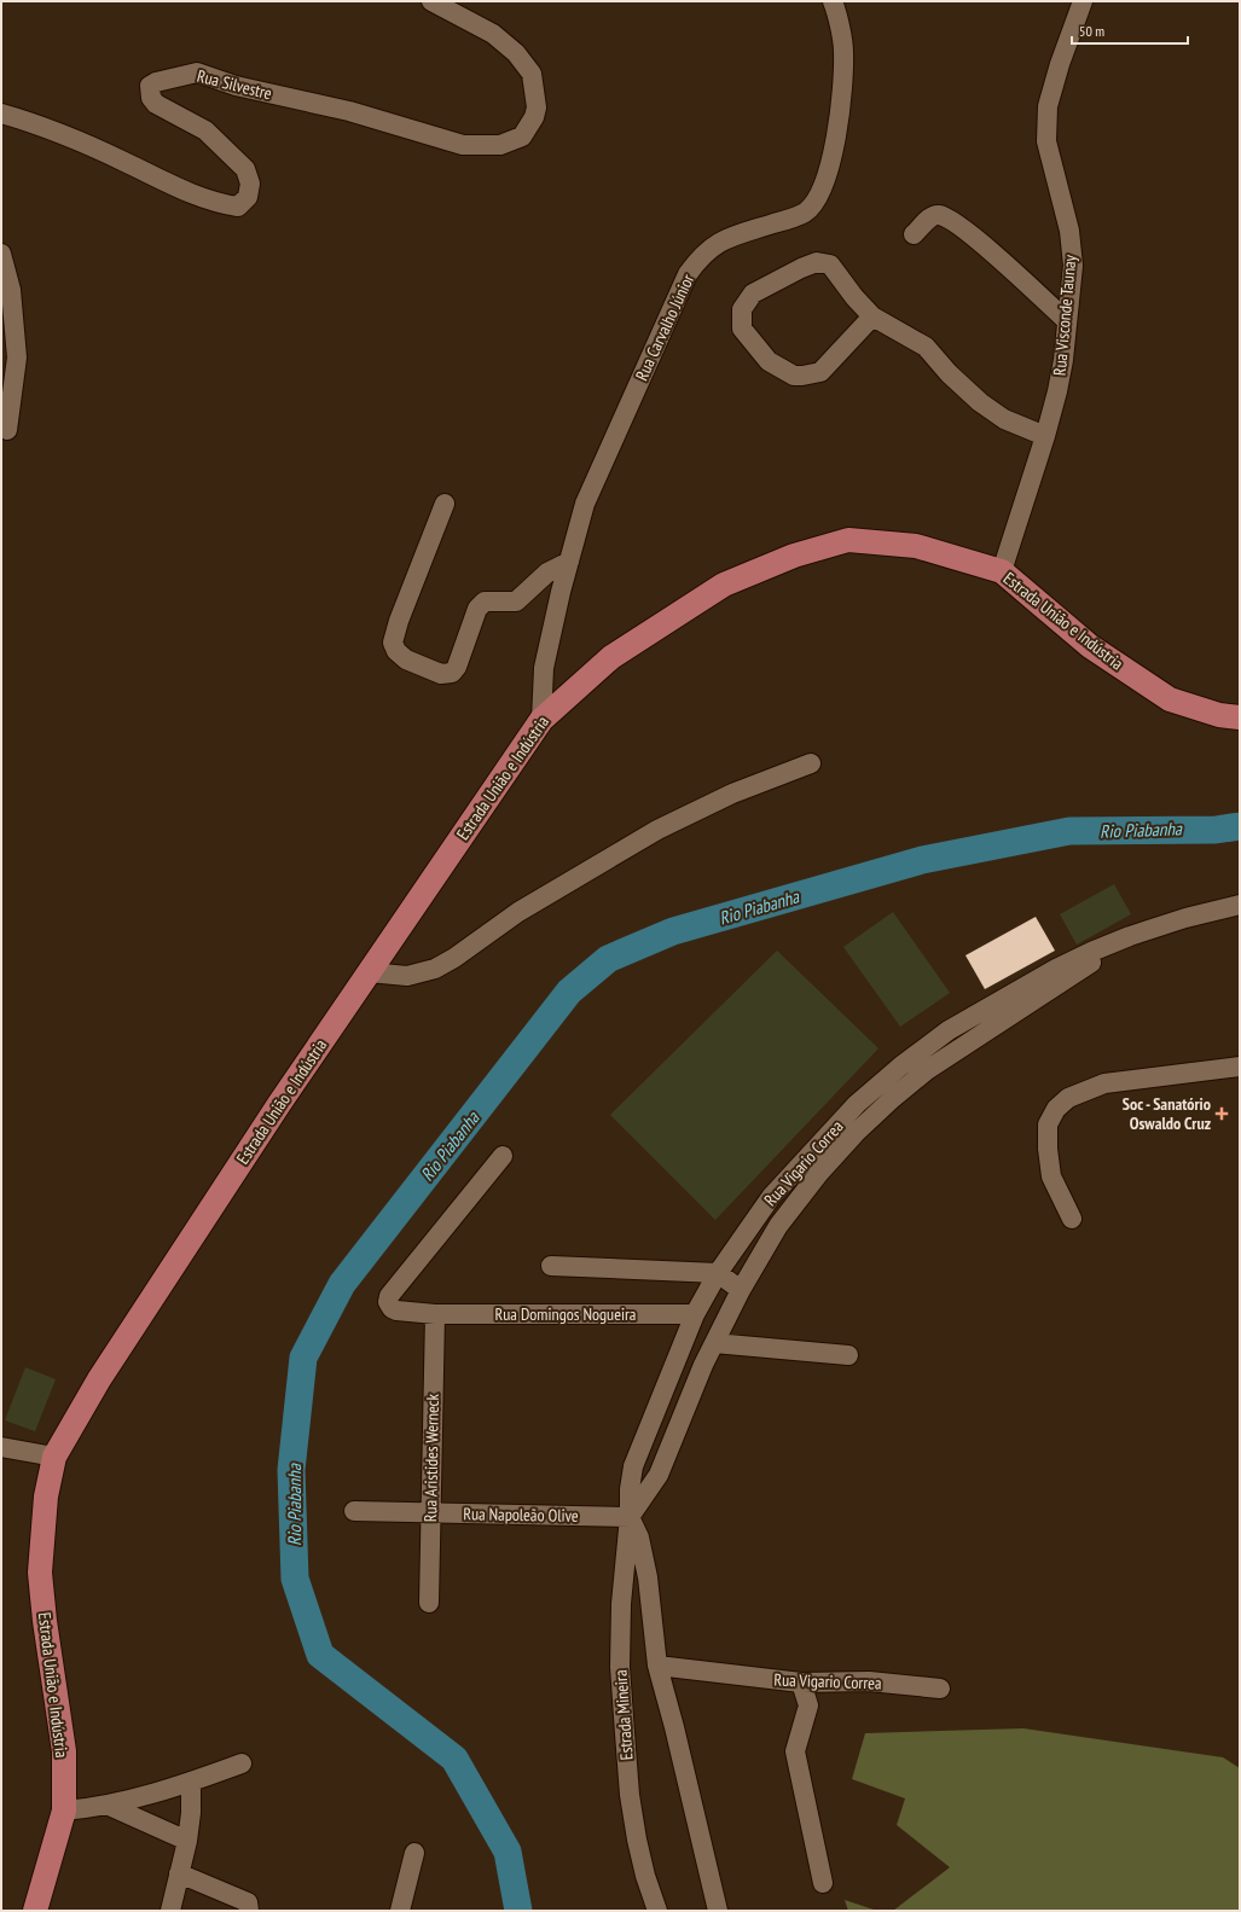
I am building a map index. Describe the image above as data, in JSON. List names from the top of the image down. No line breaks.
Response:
{"streets":{"main road":["Estrada União e Indústria"],"street":["Rua Silvestre","Rua Visconde Taunay","Rua Carvalho Júnior","Rua Vigario Correa","Rua Domingos Nogueira","Rua Aristides Werneck","Rua Napoleão Olive","Estrada Mineira"]},"crossings":[["Rua Visconde Taunay","Estrada União e Indústria"],["Rua Carvalho Júnior","Estrada União e Indústria"],["Rua Vigario Correa","Rua Domingos Nogueira"],["Rua Vigario Correa","Rua Napoleão Olive"],["Rua Vigario Correa","Estrada Mineira"],["Rua Domingos Nogueira","Rua Aristides Werneck"],["Rua Aristides Werneck","Rua Napoleão Olive"],["Rua Napoleão Olive","Estrada Mineira"]],"water":["Rio Piabanha"],"places":{"health":["Soc - Sanatório Oswaldo Cruz"]},"scale_bar":"50 m"}
